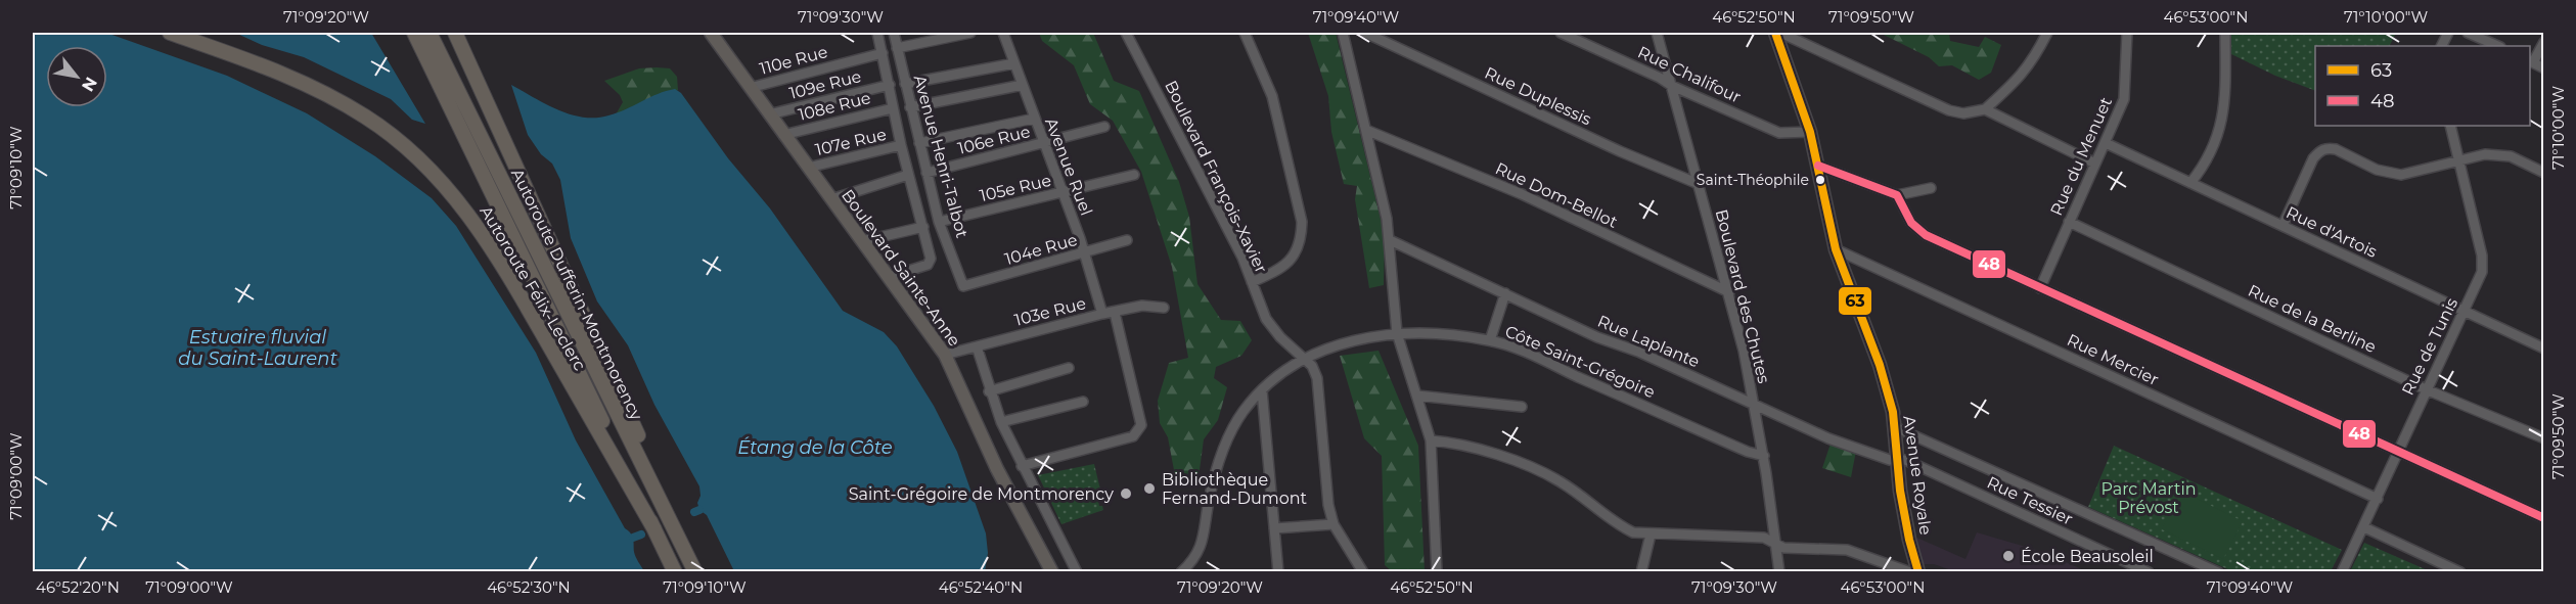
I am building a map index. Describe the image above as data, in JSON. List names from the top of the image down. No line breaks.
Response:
{"streets":{"highway":["Autoroute Félix-Leclerc","Autoroute Dufferin-Montmorency"],"main road":["Boulevard Sainte-Anne","Avenue Royale"],"street":["110e Rue","Rue Chalifour","109e Rue","Rue Duplessis","108e Rue","106e Rue","107e Rue","Avenue Henri-Talbot","Rue du Menuet","Avenue Ruel","Boulevard François-Xavier","105e Rue","Rue Dom-Bellot","Rue d'Artois","104e Rue","Boulevard des Chutes","103e Rue","Rue de la Berline","Rue Laplante","Rue de Tunis","Rue Mercier","Côte Saint-Grégoire","Rue Tessier"]},"crossings":[["110e Rue","Boulevard Sainte-Anne"],["Rue Chalifour","Boulevard des Chutes"],["Rue Chalifour","Avenue Royale"],["109e Rue","Boulevard Sainte-Anne"],["Rue Duplessis","Boulevard des Chutes"],["108e Rue","Boulevard Sainte-Anne"],["106e Rue","Avenue Henri-Talbot"],["106e Rue","Avenue Ruel"],["107e Rue","Boulevard Sainte-Anne"],["Avenue Henri-Talbot","105e Rue"],["Avenue Henri-Talbot","104e Rue"],["Rue du Menuet","Rue d'Artois"],["Rue du Menuet","Rue de la Berline"],["Avenue Ruel","105e Rue"],["Avenue Ruel","104e Rue"],["Avenue Ruel","103e Rue"],["Boulevard François-Xavier","Côte Saint-Grégoire"],["Rue Dom-Bellot","Boulevard des Chutes"],["Rue d'Artois","Rue de Tunis"],["Boulevard Sainte-Anne","103e Rue"],["Autoroute Félix-Leclerc","Autoroute Dufferin-Montmorency"],["Boulevard des Chutes","Rue Laplante"],["Boulevard des Chutes","Côte Saint-Grégoire"],["Rue de la Berline","Rue de Tunis"],["Rue Laplante","Avenue Royale"],["Rue Laplante","Rue Tessier"],["Rue de Tunis","Rue Mercier"],["Rue Mercier","Avenue Royale"],["Avenue Royale","Rue Tessier"]],"water":["Estuaire fluvial du Saint-Laurent","Étang de la Côte"],"parks":["Parc Martin Prévost"],"places":["Saint-Théophile","Bibliothèque Fernand-Dumont","Saint-Grégoire de Montmorency","École Beausoleil"],"lines":["transit line 63","transit line 48"],"legend":["63","48"],"north":"bottom right","coordinates":["71°09'20\"W","71°09'30\"W","71°09'40\"W","46°52'50\"N","71°09'50\"W","46°53'00\"N","71°10'00\"W","71°09'10\"W","71°09'00\"W","46°52'20\"N","46°52'30\"N","46°52'40\"N"]}
